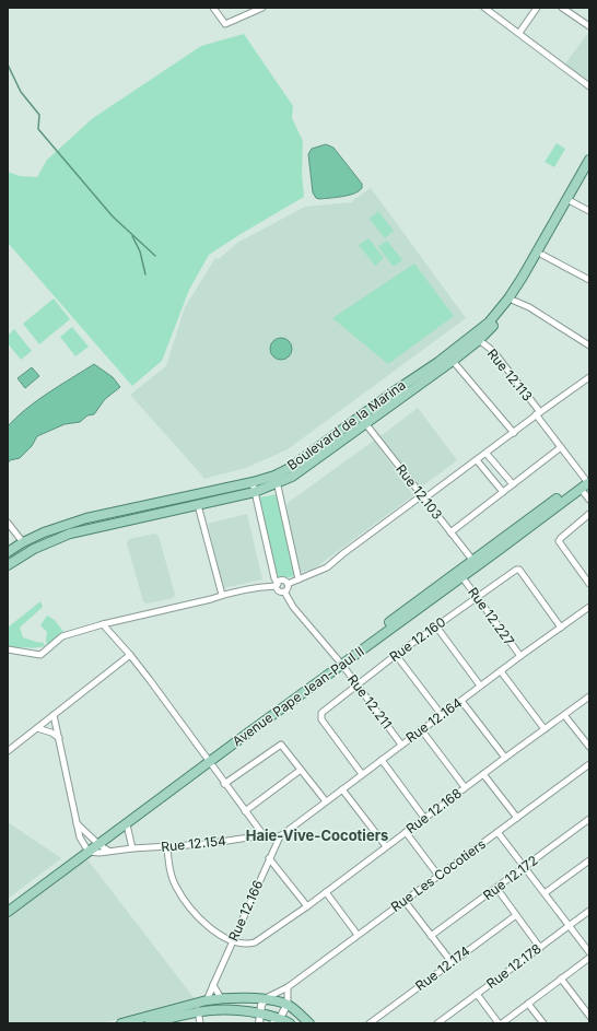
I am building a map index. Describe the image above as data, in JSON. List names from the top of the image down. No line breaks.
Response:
{"streets":{"main road":["Boulevard de la Marina","Avenue Pape Jean-Paul II"],"street":["Rue 12.113","Rue 12.103","Rue 12.227","Rue 12.160","Rue 12.211","Rue 12.164","Rue 12.168","Rue 12.154","Rue Les Cocotiers","Rue 12.172","Rue 12.166","Rue 12.178","Rue 12.174"]},"crossings":[["Rue 12.113","Boulevard de la Marina"],["Rue 12.113","Avenue Pape Jean-Paul II"],["Boulevard de la Marina","Rue 12.103"],["Rue 12.103","Avenue Pape Jean-Paul II"],["Rue 12.227","Rue 12.160"],["Rue 12.227","Avenue Pape Jean-Paul II"],["Rue 12.227","Rue 12.164"],["Rue 12.160","Rue 12.211"],["Rue 12.160","Rue 12.164"],["Avenue Pape Jean-Paul II","Rue 12.211"],["Avenue Pape Jean-Paul II","Rue 12.154"],["Rue 12.211","Rue 12.164"],["Rue 12.164","Rue 12.154"],["Rue 12.164","Rue 12.166"],["Rue 12.168","Rue 12.166"],["Rue 12.154","Rue 12.166"]],"districts":["Haie-Vive-Cocotiers"]}
